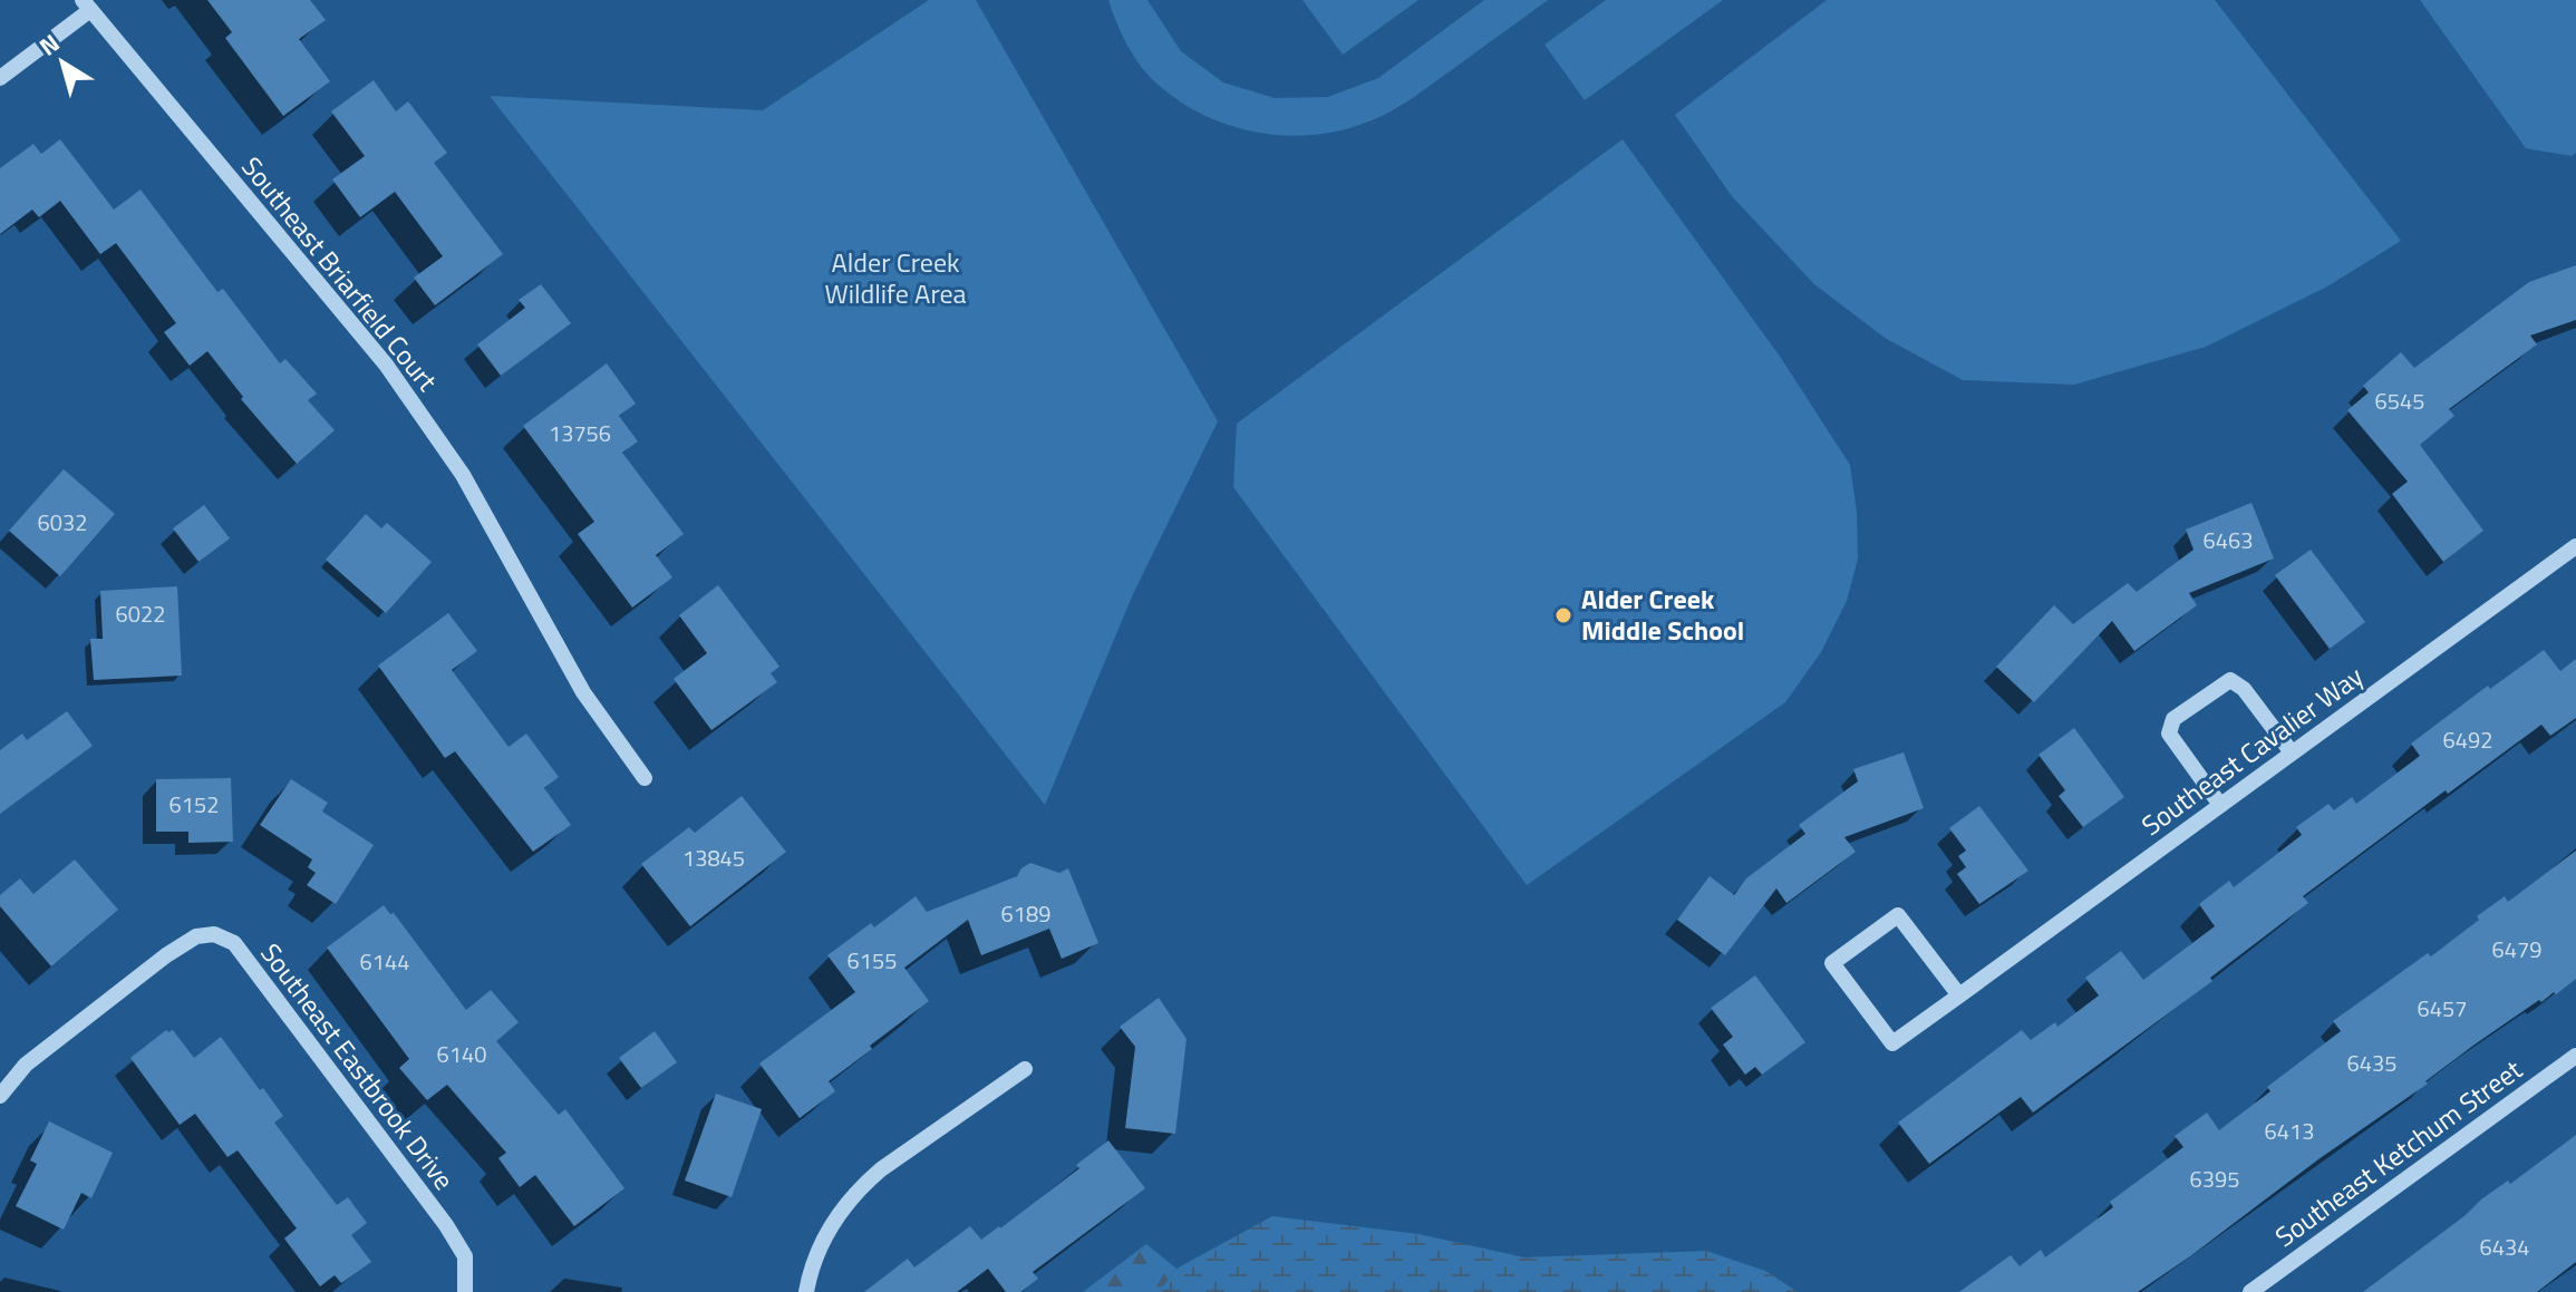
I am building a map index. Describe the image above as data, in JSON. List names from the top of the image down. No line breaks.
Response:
{"streets":{"street":["Southeast Briarfield Court","Southeast Cavalier Way","Southeast Eastbrook Drive","Southeast Ketchum Street"]},"parks":["Alder Creek Wildlife Area"],"places":["Alder Creek Middle School"],"house_numbers":["6545","13756","6032","6463","6022","6492","6152","13845","6189","6479","6155","6144","6457","6140","6435","6413","6395","6434"],"north":"top left"}
